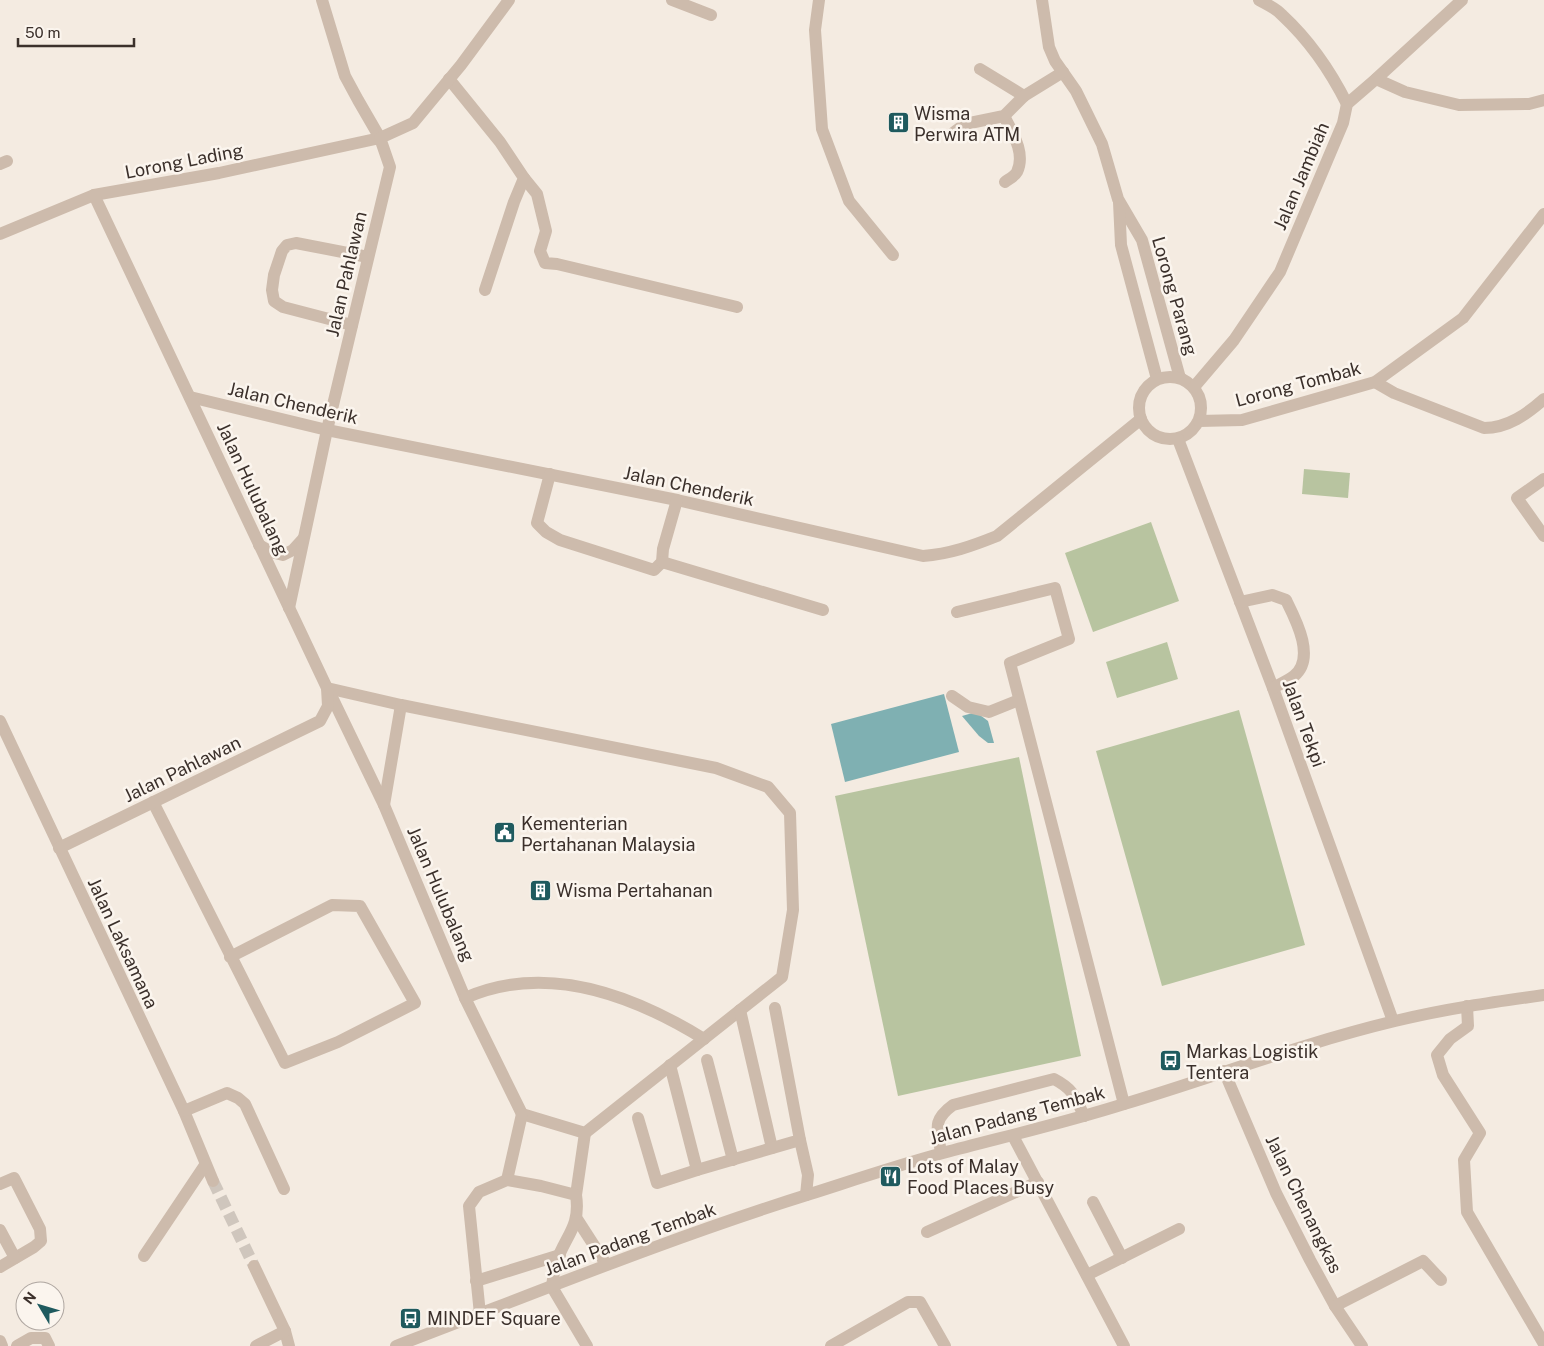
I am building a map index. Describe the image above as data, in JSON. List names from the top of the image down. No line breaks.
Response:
{"streets":{"street":["Lorong Lading","Jalan Jambiah","Jalan Pahlawan","Lorong Parang","Lorong Tombak","Jalan Chenderik","Jalan Hulubalang","Jalan Tekpi","Jalan Laksamana","Jalan Padang Tembak","Jalan Chenangkas"]},"crossings":[["Lorong Lading","Jalan Pahlawan"],["Lorong Lading","Jalan Hulubalang"],["Jalan Jambiah","Lorong Parang"],["Jalan Jambiah","Lorong Tombak"],["Jalan Jambiah","Jalan Chenderik"],["Jalan Jambiah","Jalan Tekpi"],["Jalan Pahlawan","Jalan Chenderik"],["Jalan Pahlawan","Jalan Hulubalang"],["Jalan Pahlawan","Jalan Laksamana"],["Lorong Parang","Lorong Tombak"],["Lorong Parang","Jalan Chenderik"],["Lorong Parang","Jalan Tekpi"],["Lorong Tombak","Jalan Chenderik"],["Lorong Tombak","Jalan Tekpi"],["Jalan Chenderik","Jalan Hulubalang"],["Jalan Chenderik","Jalan Tekpi"],["Jalan Tekpi","Jalan Padang Tembak"],["Jalan Padang Tembak","Jalan Chenangkas"]],"places":{"building":["Wisma Perwira ATM","Wisma Pertahanan"],"public building":["Kementerian Pertahanan Malaysia"],"bus stop":["Markas Logistik Tentera","MINDEF Square"],"restaurant":["Lots of Malay Food Places Busy"]},"scale_bar":"50 m","north":"top left"}
